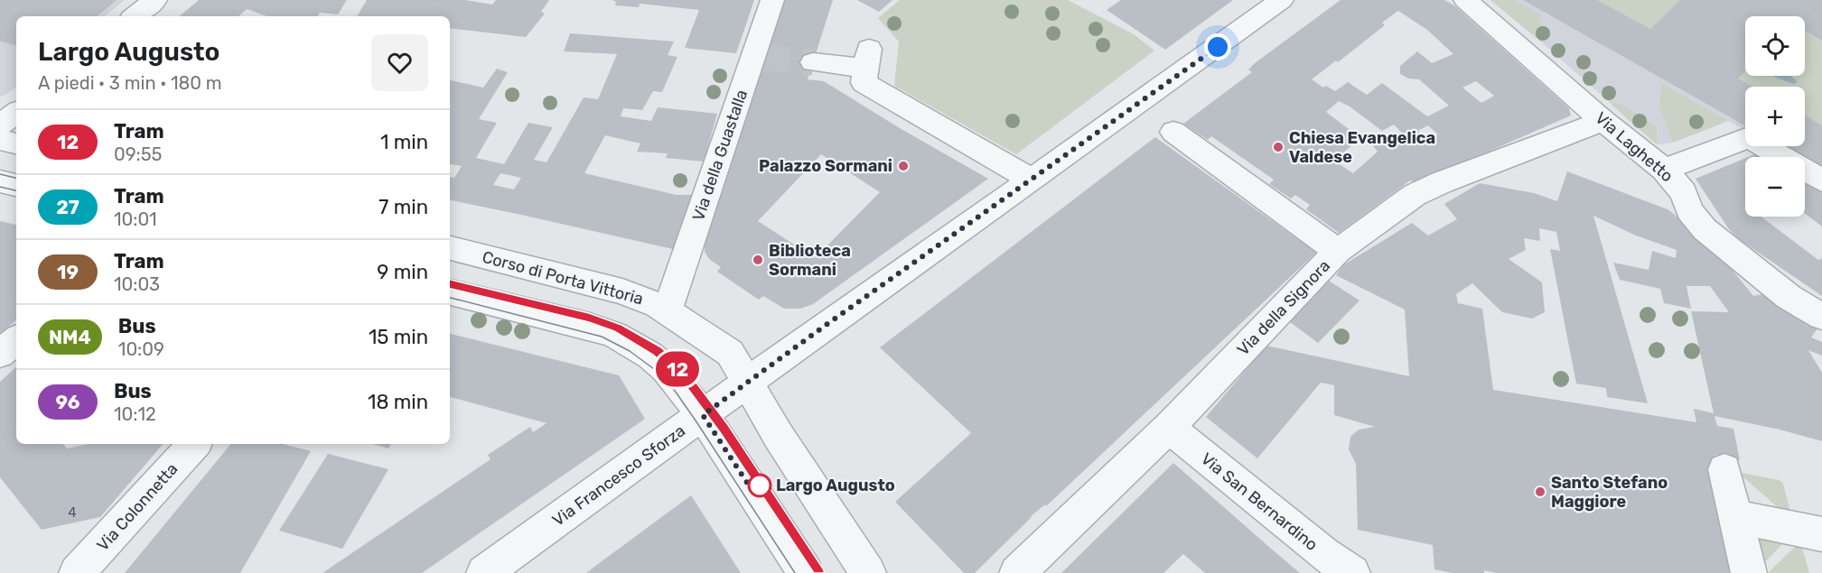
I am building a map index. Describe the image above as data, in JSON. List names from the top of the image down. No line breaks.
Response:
{"streets":{"street":["Via Laghetto","Via della Guastalla","Corso di Porta Vittoria","Via della Signora","Via Francesco Sforza","Via San Bernardino","Via Colonnetta"]},"crossings":[["Via Laghetto","Via della Signora"],["Via della Guastalla","Corso di Porta Vittoria"],["Corso di Porta Vittoria","Via Francesco Sforza"],["Via della Signora","Via San Bernardino"]],"places":["Chiesa Evangelica Valdese","Palazzo Sormani","Biblioteca Sormani","Largo Augusto","Santo Stefano Maggiore"],"lines":["tram line 12"],"house_numbers":["4"],"page":{"on_map":"12","map_buttons":["+","−"],"heading":["Largo Augusto","A piedi · 3 min · 180 m"],"list":[{"mark":"12","name":"Tram","note":"09:55","value":"1 min"},{"mark":"27","name":"Tram","note":"10:01","value":"7 min"},{"mark":"19","name":"Tram","note":"10:03","value":"9 min"},{"mark":"NM4","name":"Bus","note":"10:09","value":"15 min"},{"mark":"96","name":"Bus","note":"10:12","value":"18 min"}]}}
